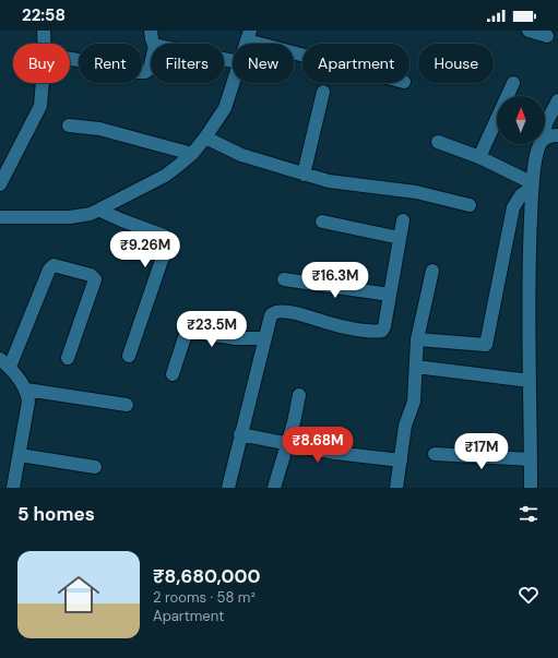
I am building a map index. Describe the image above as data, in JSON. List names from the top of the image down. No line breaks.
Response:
{"north":"top","page":{"status":"22:58","chip":["Buy","Rent","Filters","New","Apartment","House"],"price":["₹9.26M","₹16.3M","₹23.5M","₹8.68M","₹17M"],"heading":"5 homes","list":[{"name":"₹8,680,000","note":"2 rooms · 58 m² · Apartment"}]}}
